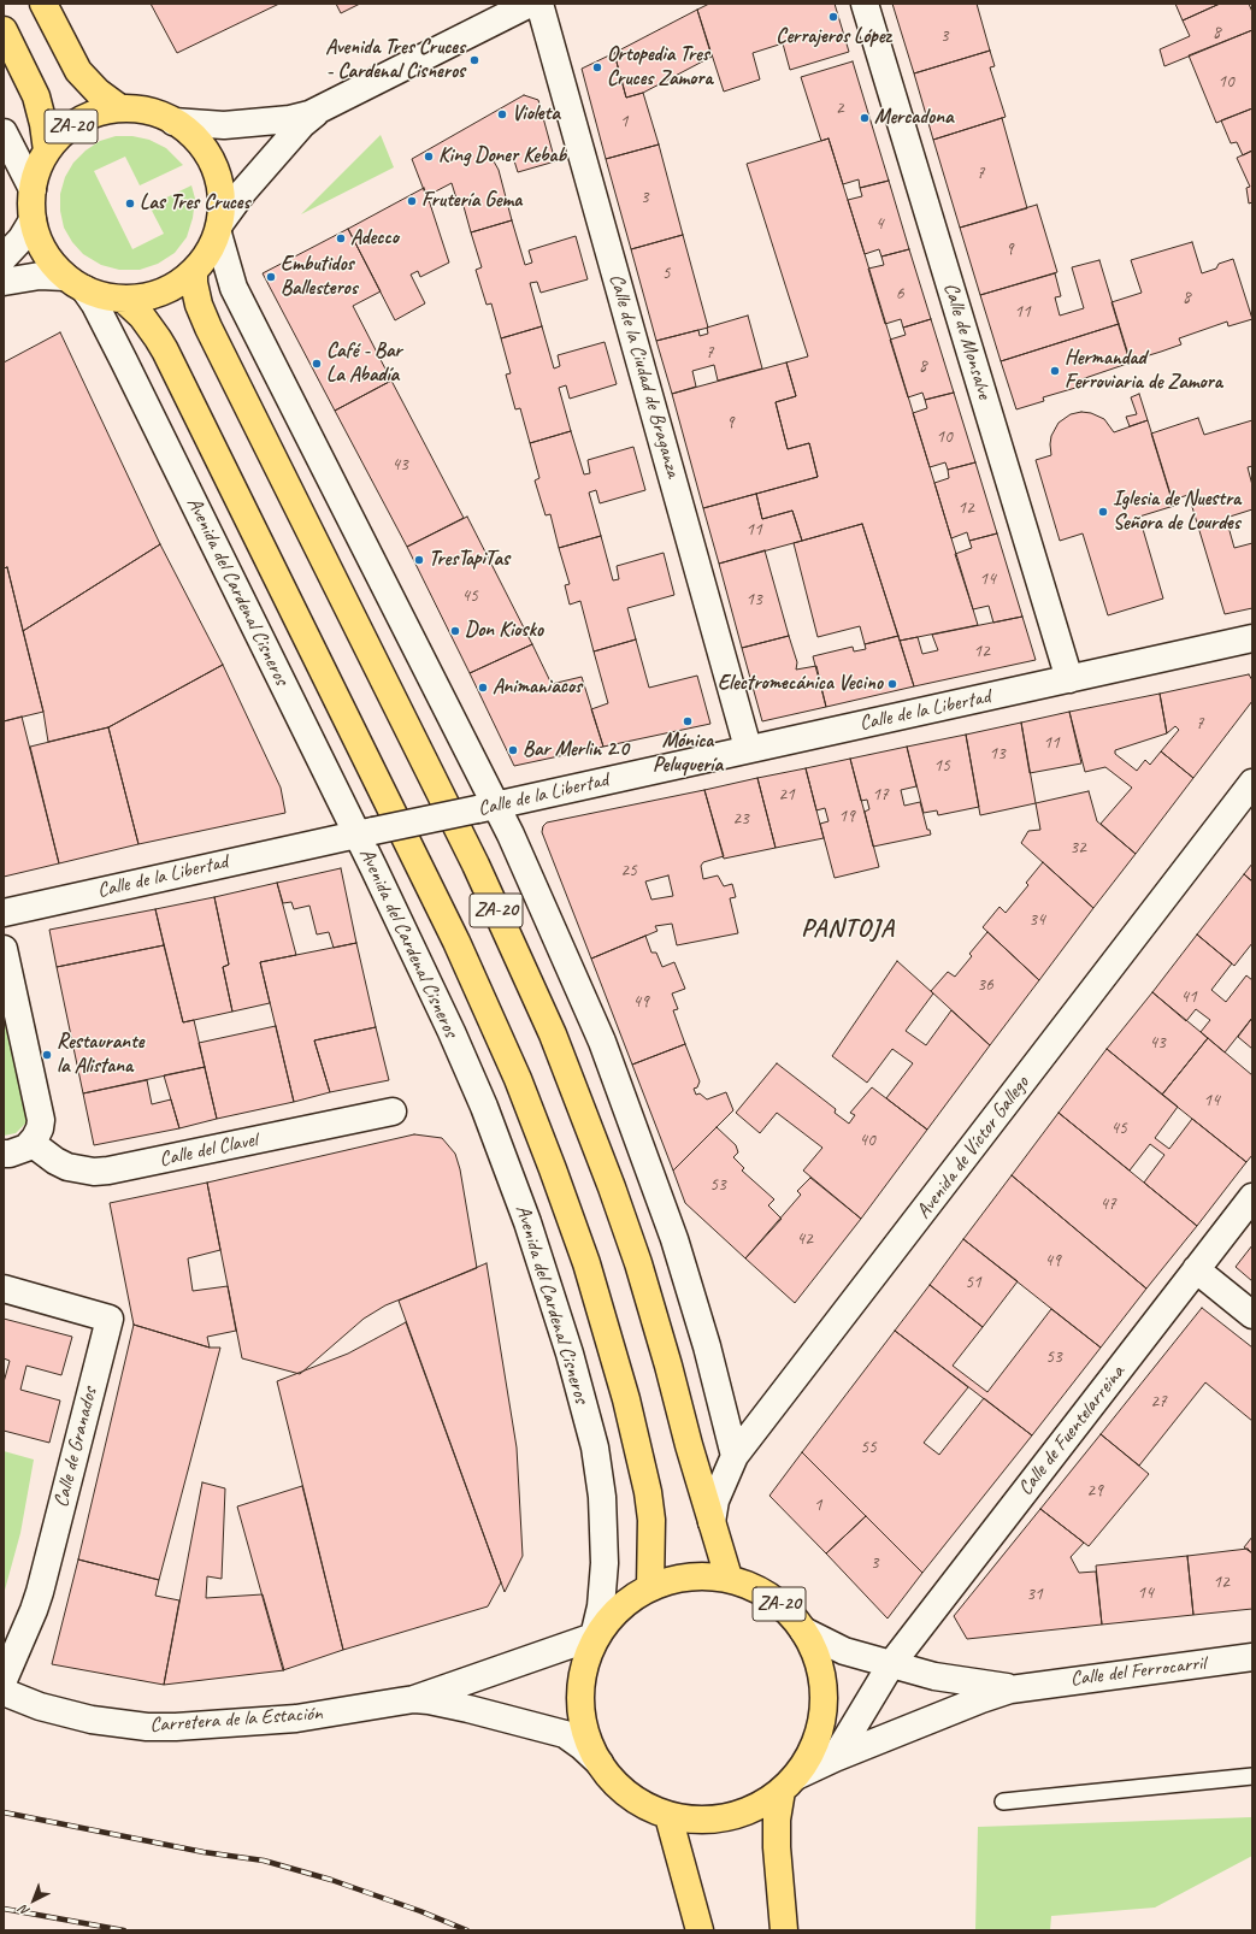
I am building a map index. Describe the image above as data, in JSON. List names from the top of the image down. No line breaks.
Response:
{"streets":{"highway":["ZA-20","Avenida del Cardenal Cisneros"],"street":["Calle de Monsalve","Calle de la Ciudad de Braganza","Calle de la Libertad","Avenida de Víctor Gallego","Calle del Clavel","Calle de Fuentelarreina","Calle de Granados","Calle del Ferrocarril","Carretera de la Estación"]},"crossings":[["ZA-20","Avenida del Cardenal Cisneros"],["ZA-20","Avenida de Víctor Gallego"],["ZA-20","Calle del Ferrocarril"],["ZA-20","Carretera de la Estación"],["Calle de Monsalve","Calle de la Libertad"],["Calle de la Ciudad de Braganza","Calle de la Libertad"],["Avenida del Cardenal Cisneros","Calle de la Libertad"],["Avenida del Cardenal Cisneros","Avenida de Víctor Gallego"],["Avenida del Cardenal Cisneros","Carretera de la Estación"],["Calle de Fuentelarreina","Calle del Ferrocarril"]],"districts":["PANTOJA"],"places":["Cerrajeros López","Avenida Tres Cruces - Cardenal Cisneros","Ortopedia Tres Cruces Zamora","Violeta","Mercadona","King Doner Kebab","Frutería Gema","Las Tres Cruces","Adecco","Embutidos Ballesteros","Café - Bar La Abadía","Hermandad Ferroviaria de Zamora","Iglesia de Nuestra Señora de Lourdes","TresTapiTas","Don Kiosko","Electromecánica Vecino","Animaniacos","Mónica Peluquería","Bar Merlin 2.0","Restaurante la Alistana"],"house_numbers":["8","3","10","2","1","7","3","4","9","5","6","8","11","7","8","9","10","43","12","11","14","45","13","12","7","11","13","15","21","17","19","23","32","25","34","36","41","49","43","14","45","40","53","47","42","49","51","53","27","55","29","1","3","12","14","31"],"north":"bottom left"}
